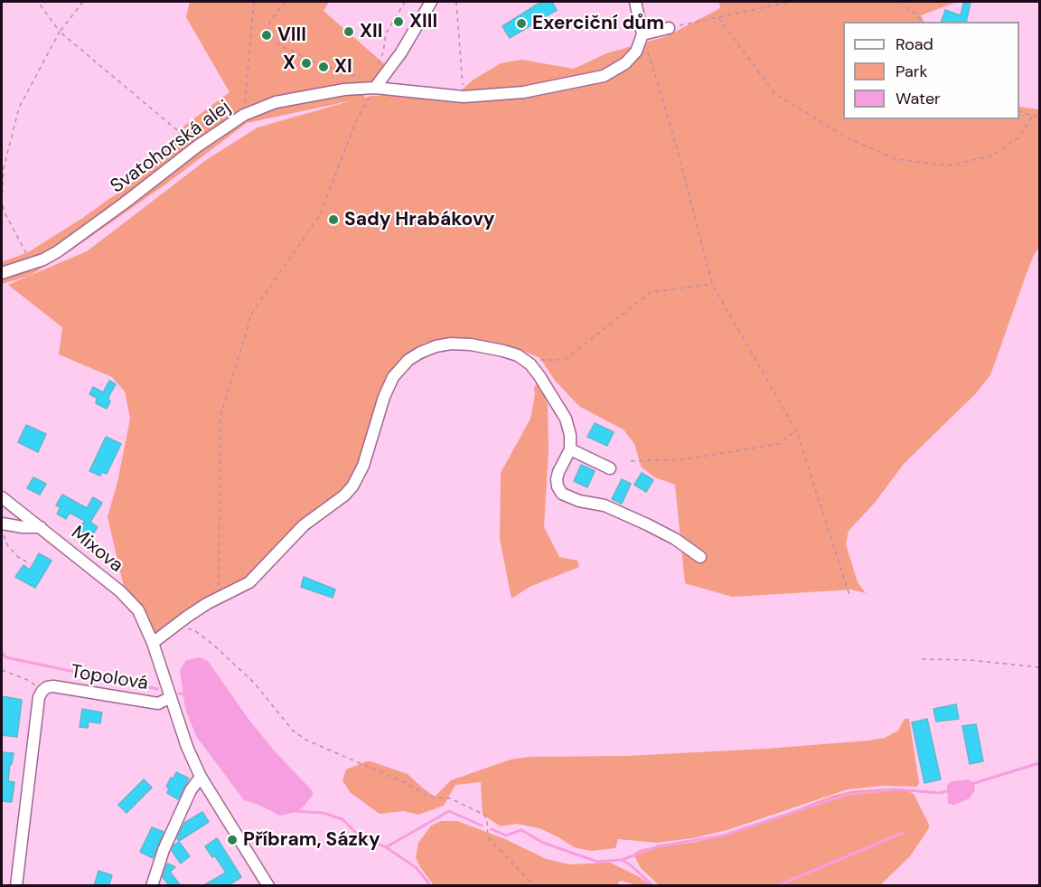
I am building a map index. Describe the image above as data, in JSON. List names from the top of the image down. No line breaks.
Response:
{"streets":{"street":["Svatohorská alej","Mixova","Topolová"]},"crossings":[["Mixova","Topolová"]],"places":["XIII","Exerciční dům","XII","VIII","X","XI","Sady Hrabákovy","Příbram, Sázky"],"legend":["Road","Park","Water"]}
